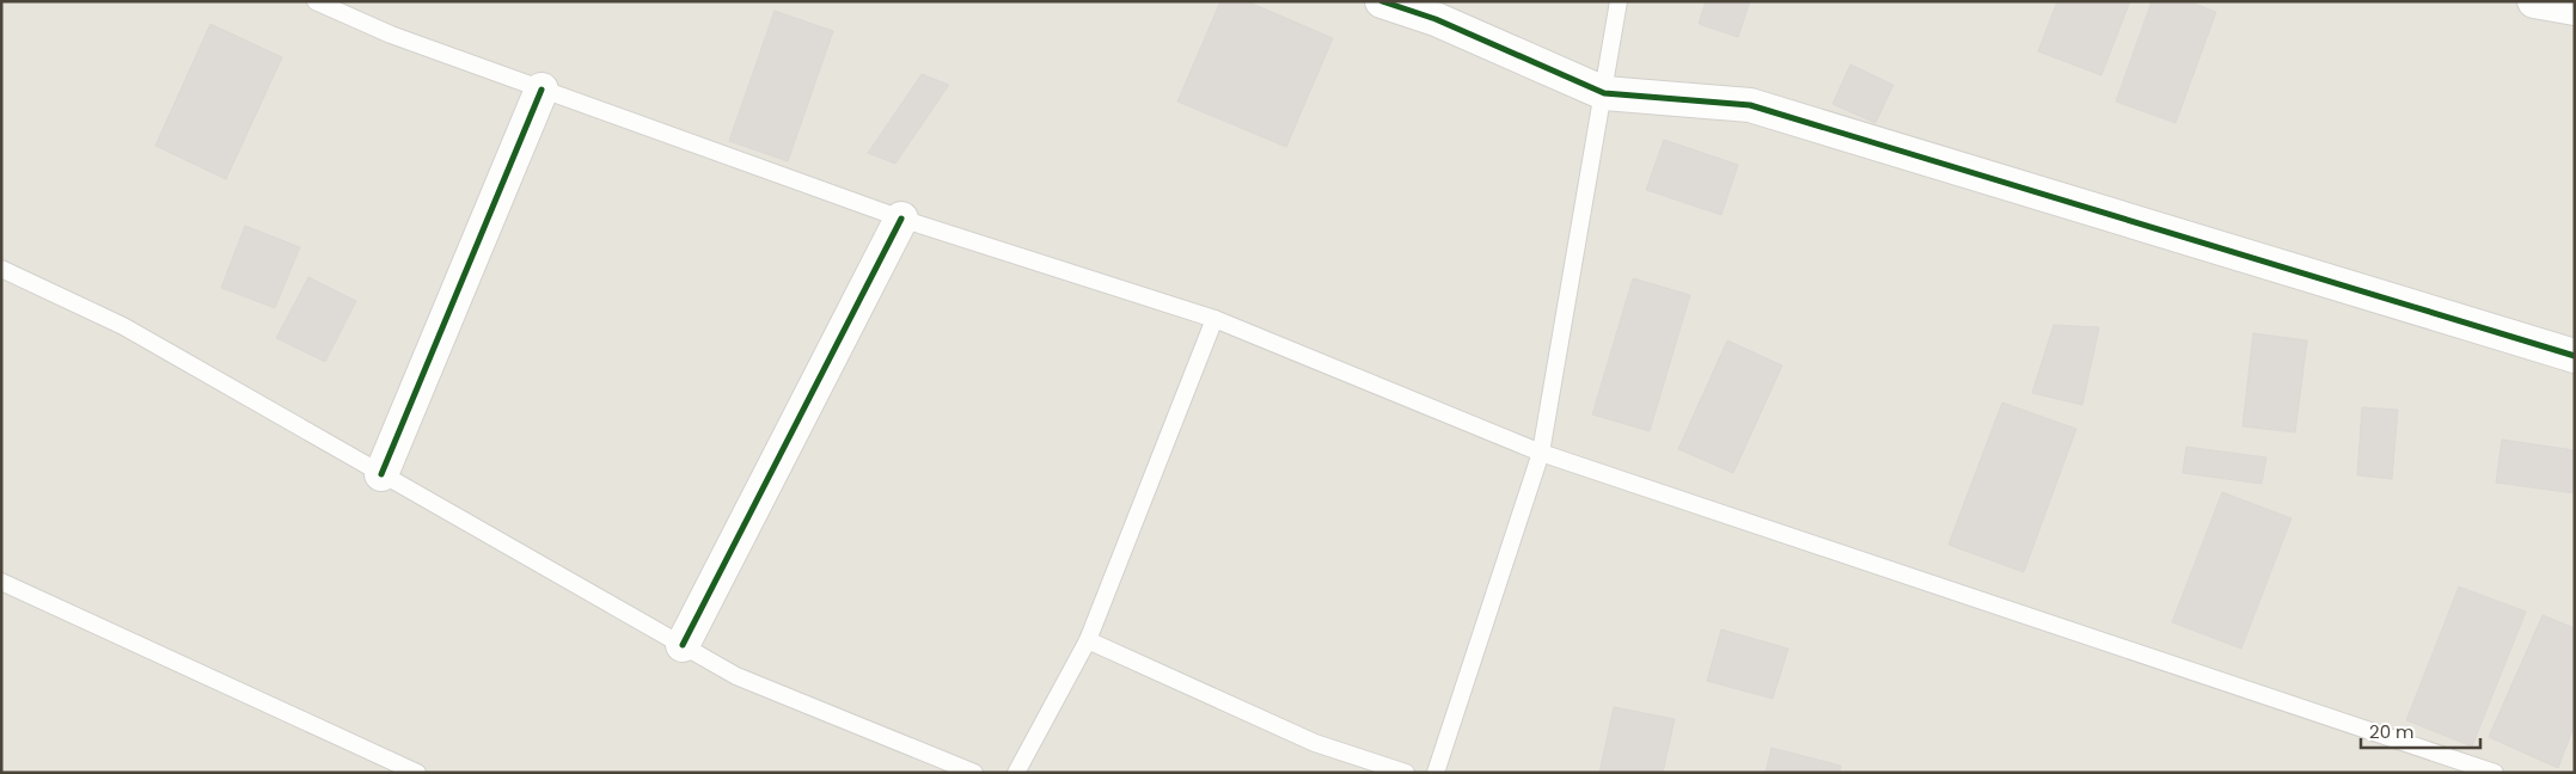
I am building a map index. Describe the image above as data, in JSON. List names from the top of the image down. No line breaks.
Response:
{"scale_bar":"20 m"}
